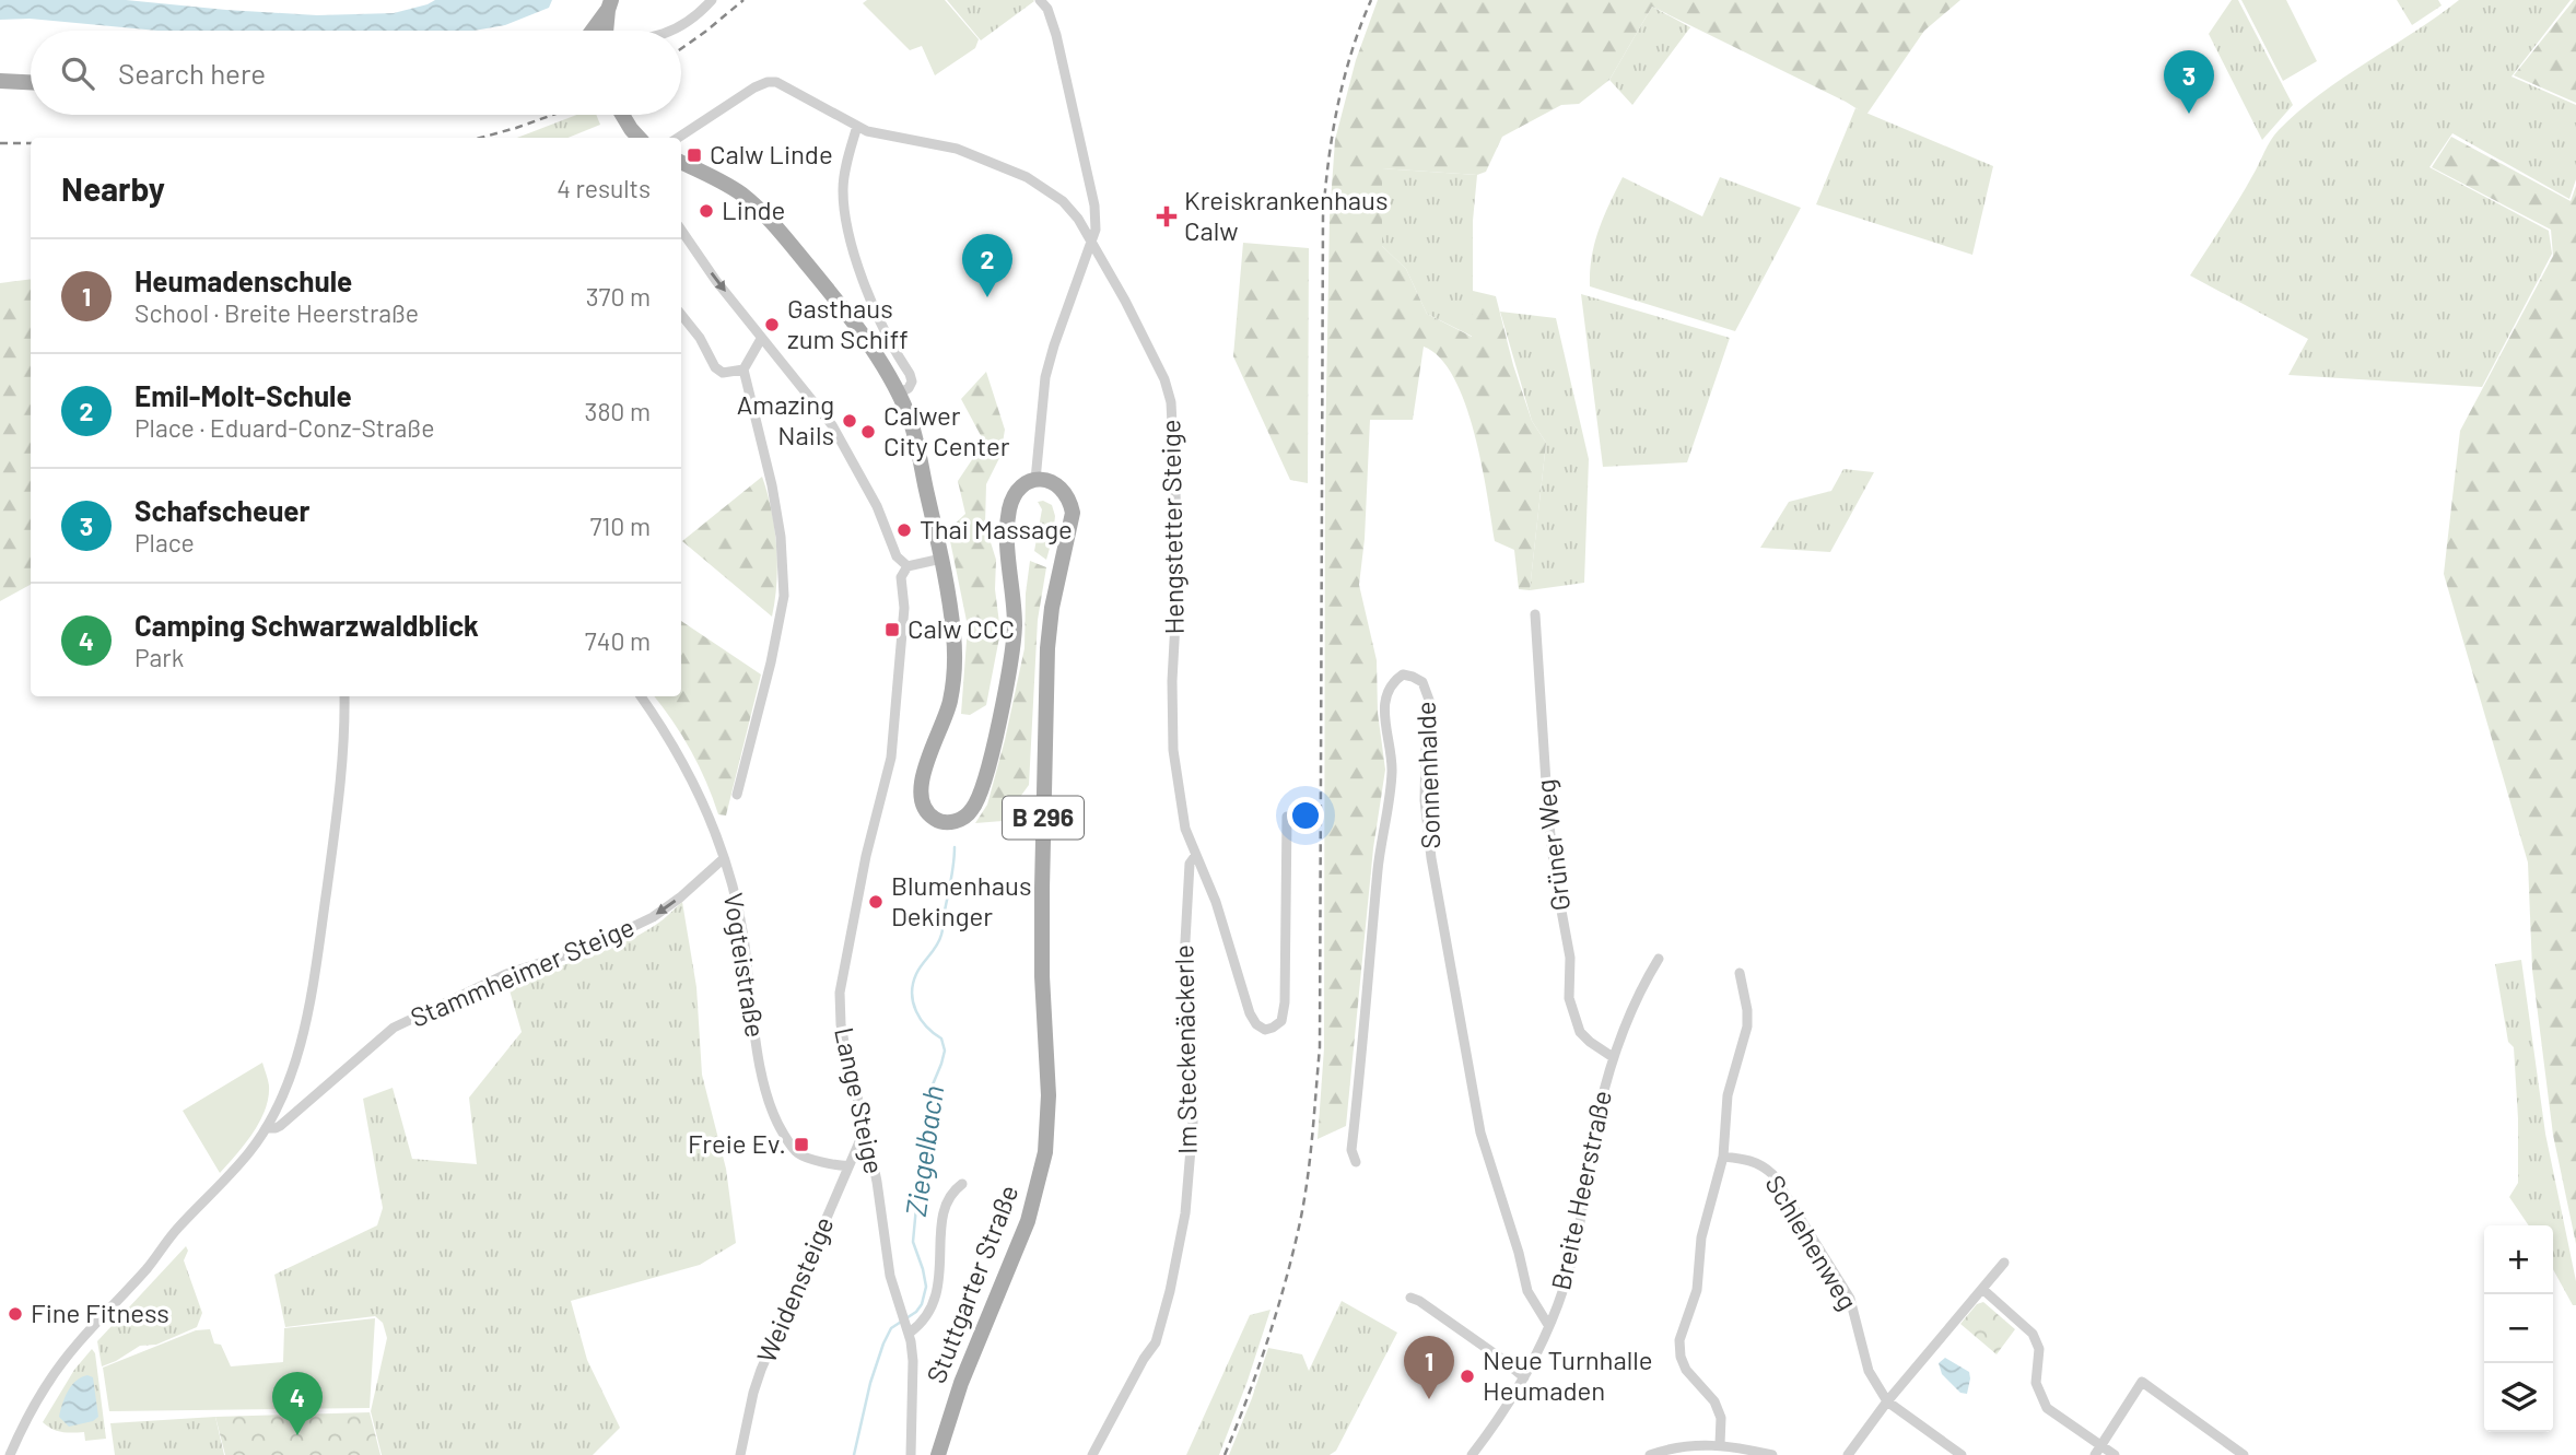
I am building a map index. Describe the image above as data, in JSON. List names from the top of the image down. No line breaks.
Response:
{"streets":{"main road":["B 296","Stuttgarter Straße"],"street":["Hengstetter Steige","Sonnenhalde","Grüner Weg","Vogteistraße","Stammheimer Steige","Im Steckenäckerle","Lange Steige","Breite Heerstraße","Schlehenweg","Weidensteige"]},"crossings":[["Hengstetter Steige","Im Steckenäckerle"],["Sonnenhalde","Breite Heerstraße"],["B 296","Stuttgarter Straße"],["Grüner Weg","Breite Heerstraße"],["Vogteistraße","Stammheimer Steige"],["Vogteistraße","Weidensteige"],["Lange Steige","Stuttgarter Straße"],["Lange Steige","Weidensteige"]],"one_way":["Stammheimer Steige"],"water":["Ziegelbach"],"places":{"transit":["Calw Linde","Calw CCC","Freie Ev."],"other":["Linde","Gasthaus zum Schiff","Amazing Nails","Calwer City Center","Thai Massage","Blumenhaus Dekinger","Fine Fitness","Neue Turnhalle Heumaden"],"health":["Kreiskrankenhaus Calw"]},"page":{"search":"Search here","pins":["3","2","1","4"],"heading":["Nearby","4 results"],"list":[{"mark":"1","name":"Heumadenschule","note":"School · Breite Heerstraße","value":"370 m"},{"mark":"2","name":"Emil-Molt-Schule","note":"Place · Eduard-Conz-Straße","value":"380 m"},{"mark":"3","name":"Schafscheuer","note":"Place","value":"710 m"},{"mark":"4","name":"Camping Schwarzwaldblick","note":"Park","value":"740 m"}],"map_buttons":["+","−"]}}
